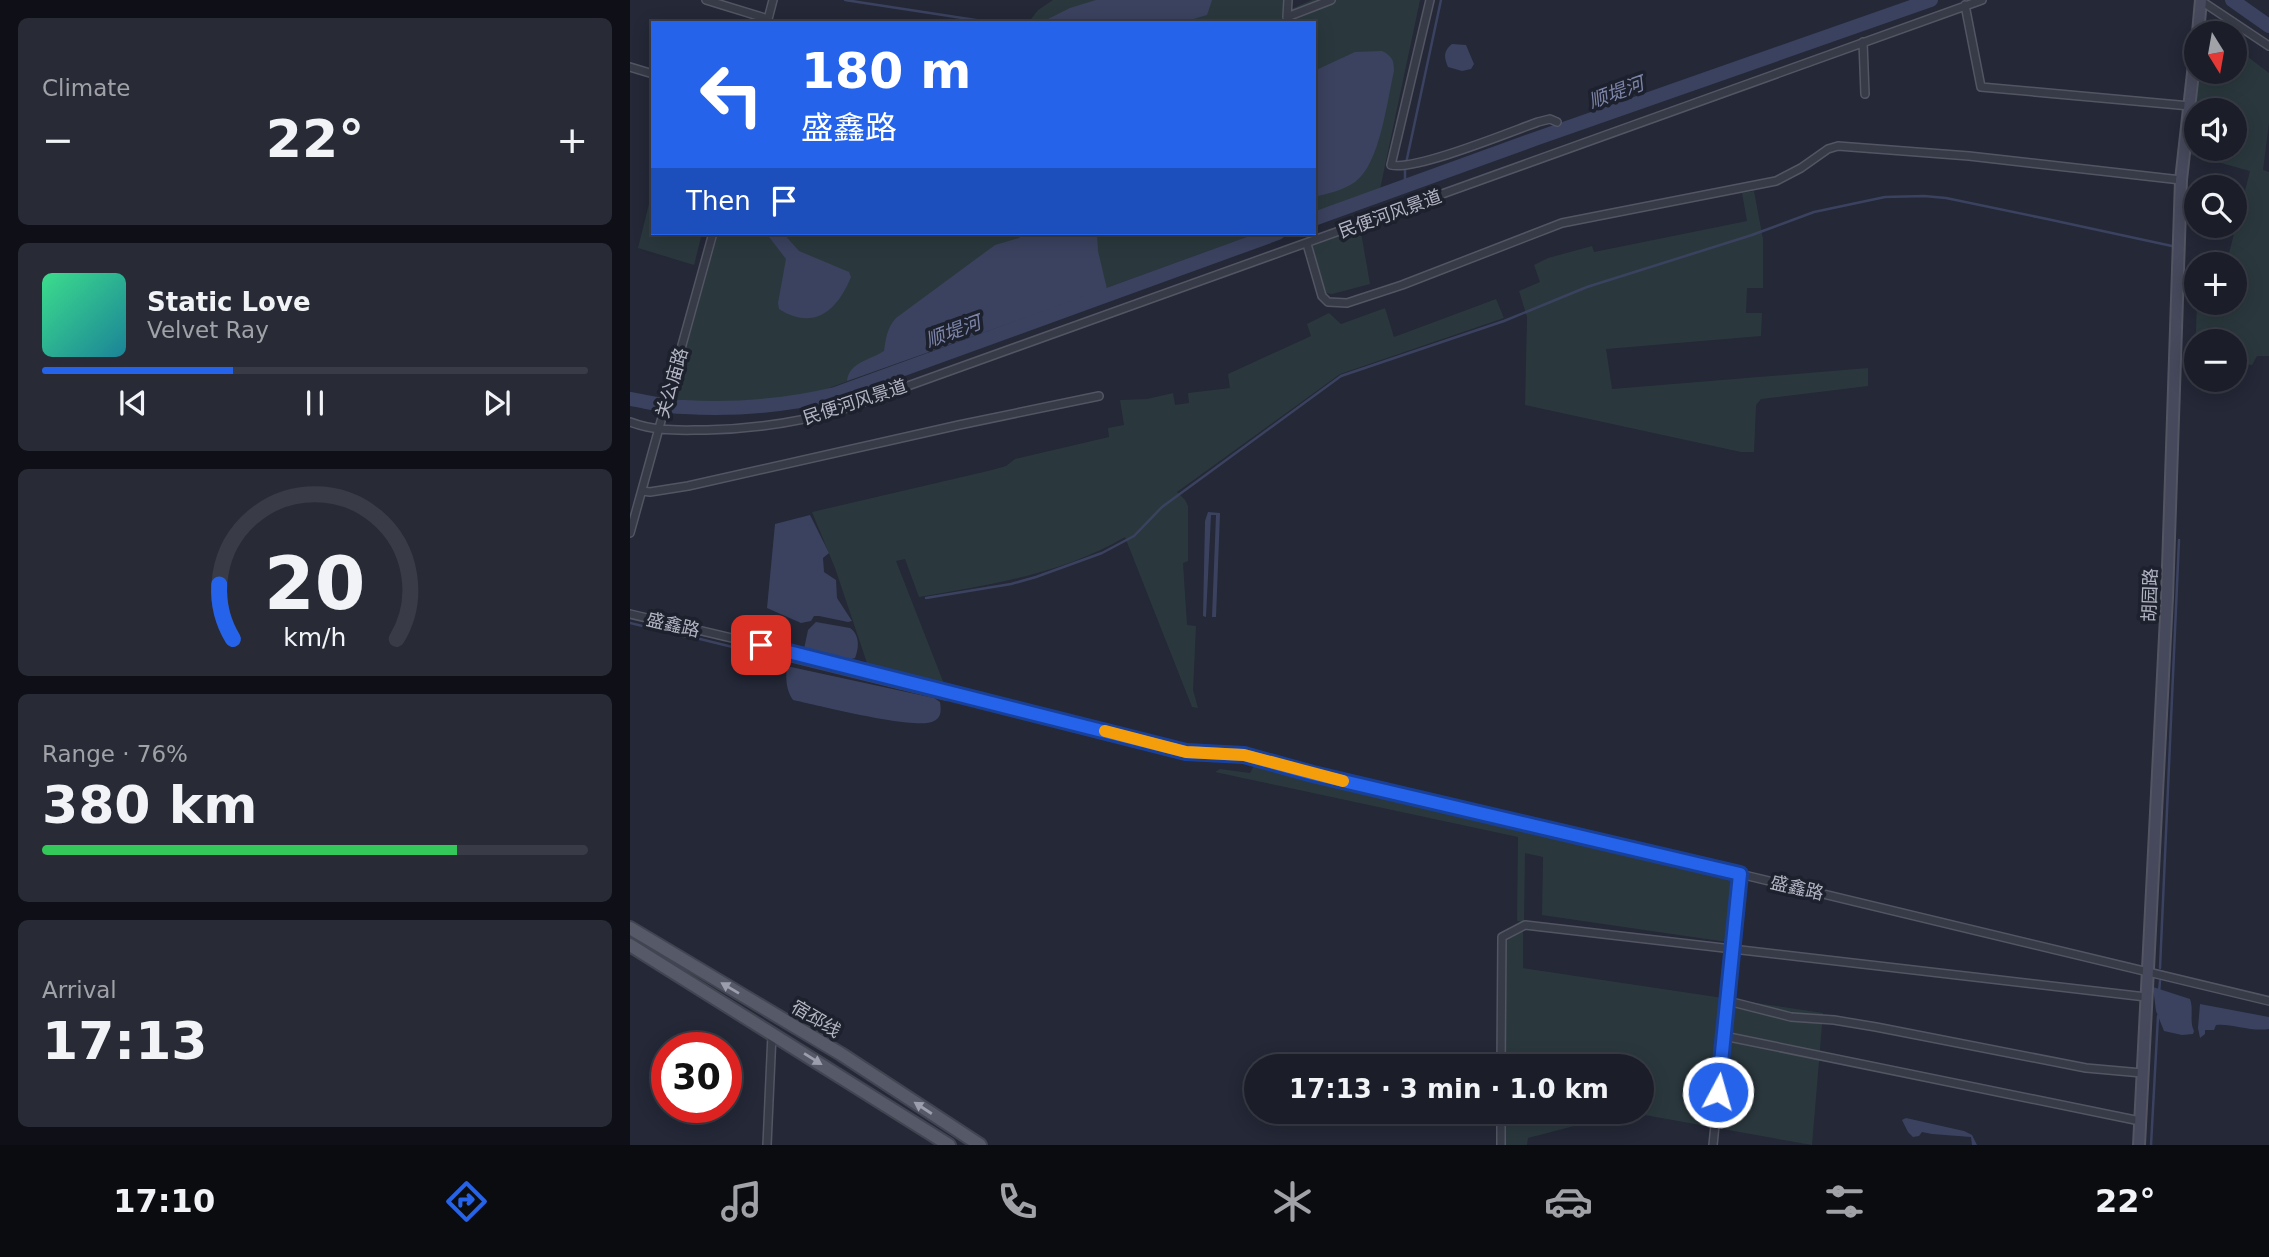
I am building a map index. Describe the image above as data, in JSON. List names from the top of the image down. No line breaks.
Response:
{"streets":{"main road":["宿邳线"],"street":["民便河风景道","关公庙路","胡园路","盛鑫路"]},"crossings":[["民便河风景道","关公庙路"],["胡园路","盛鑫路"]],"water":["顺堤河"],"north":"bottom","page":{"tile":["Climate",["Range · 76%","380 km"],["Arrival","17:13"]],"map_buttons":["+","−"],"turn":["180 m","盛鑫路"],"heat":["−","22°","+"],"then":"Then","song":["Static Love","Velvet Ray"],"limit":"30","trip":"17:13 · 3 min · 1.0 km","tabs":["17:10","22°"],"gauge":["20","km/h"]}}
